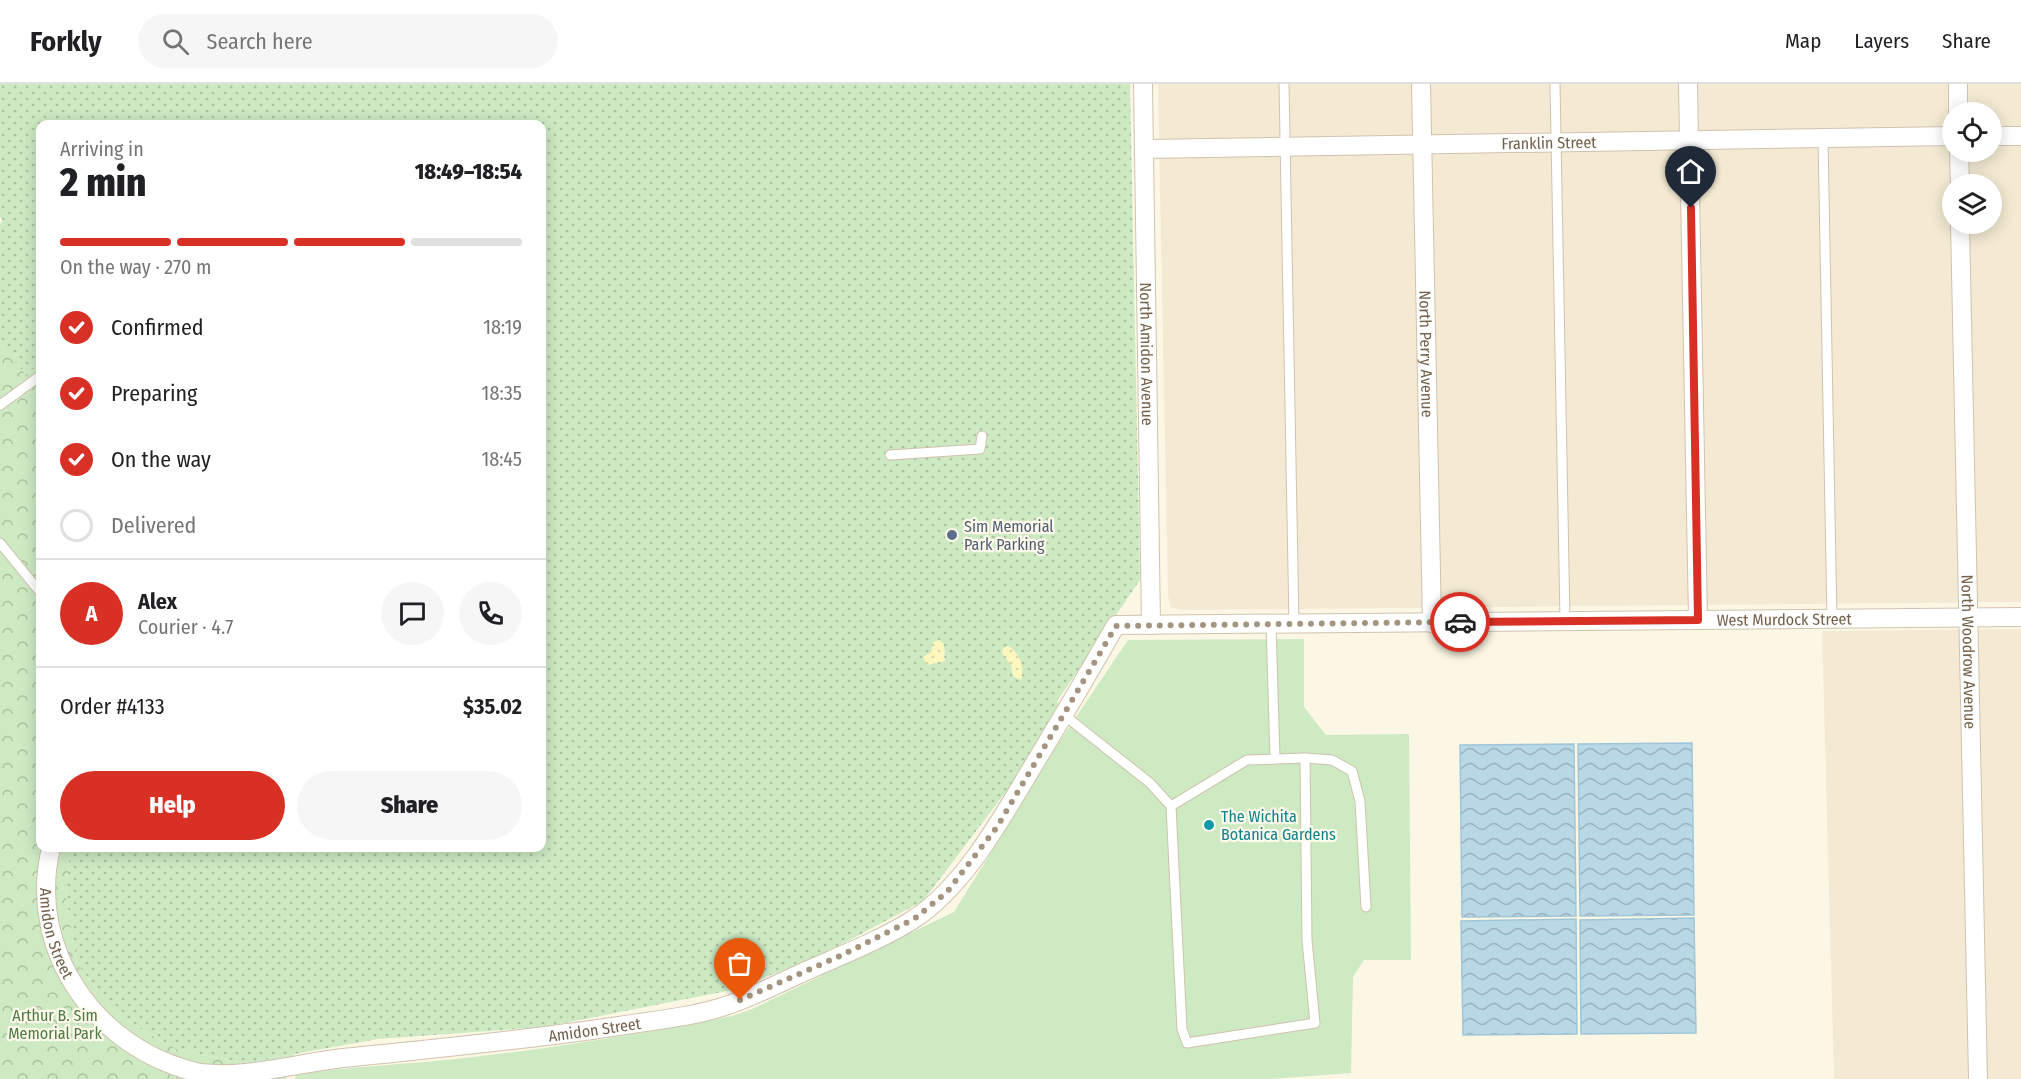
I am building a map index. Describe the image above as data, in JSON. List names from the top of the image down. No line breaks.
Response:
{"streets":{"street":["Franklin Street","North Perry Avenue","North Amidon Avenue","West Murdock Street","North Woodrow Avenue","Amidon Street"]},"crossings":[["Franklin Street","North Perry Avenue"],["Franklin Street","North Amidon Avenue"],["North Perry Avenue","West Murdock Street"],["North Amidon Avenue","West Murdock Street"],["West Murdock Street","North Woodrow Avenue"],["West Murdock Street","Amidon Street"]],"parks":["Arthur B. Sim Memorial Park"],"places":["Sim Memorial Park Parking","The Wichita Botanica Gardens"],"page":{"header":"Forkly","search":"Search here","nav":["Map","Layers","Share"],"heading":["2 min","Arriving in","18:49–18:54"],"panel":["Alex","Courier · 4.7","Order #4133","$35.02"],"bar":"On the way · 270 m","list":[["Confirmed","18:19"],["Preparing","18:35"],["On the way","18:45"],"Delivered"],"round":"A","buttons":["Help","Share"]}}
